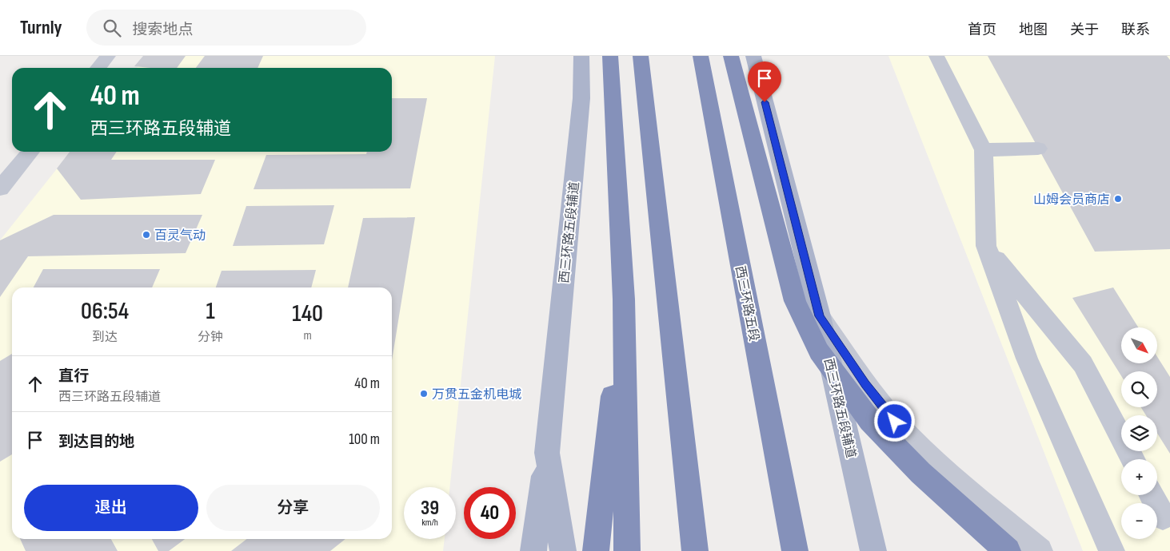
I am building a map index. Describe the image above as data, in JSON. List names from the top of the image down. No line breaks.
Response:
{"streets":{"highway":["西三环路五段"],"main road":["西三环路五段辅道"]},"places":["山姆会员商店","百灵气动","万贯五金机电城"],"north":"bottom right","page":{"header":"Turnly","search":"搜索地点","nav":["首页","地图","关于","联系"],"turn":["40 m","西三环路五段辅道"],"eta":["06:54","到达","1","分钟","140","m"],"map_buttons":["+","−"],"list":[{"name":"直行","note":"西三环路五段辅道","value":"40 m"},{"name":"到达目的地","value":"100 m"}],"buttons":["退出","分享"],"speed":"39 km/h","limit":"40"}}
